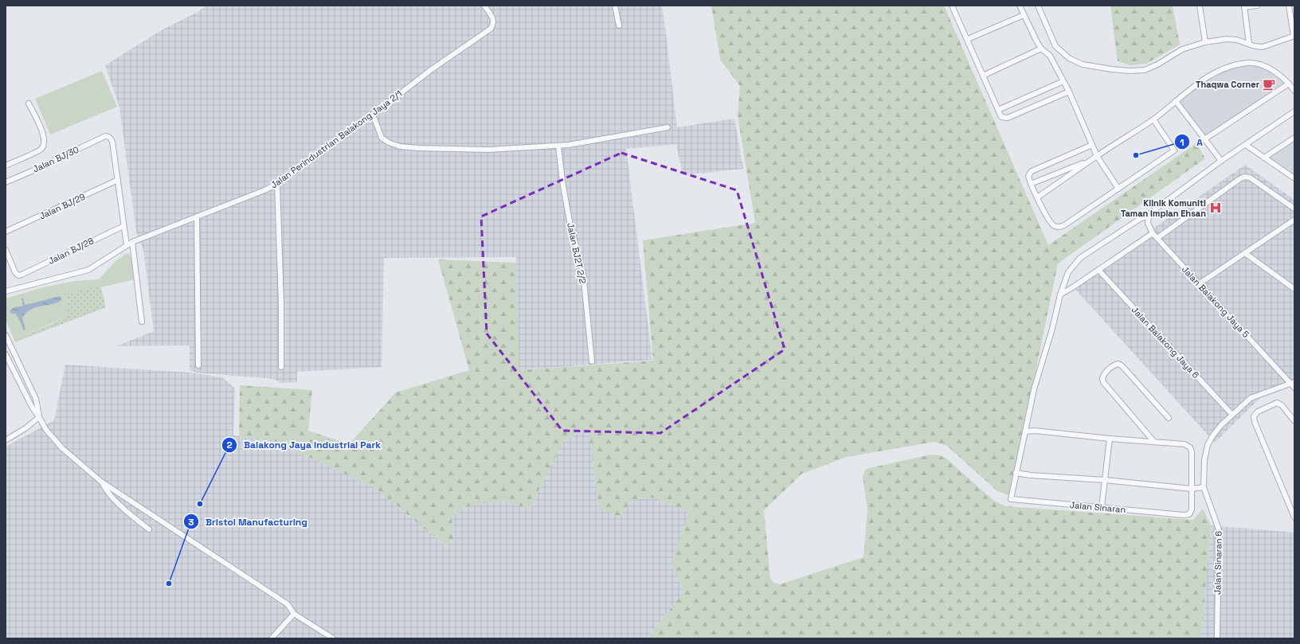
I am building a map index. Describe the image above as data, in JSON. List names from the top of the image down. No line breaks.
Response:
{"streets":{"street":["Jalan Perindustrian Balakong Jaya 2/1","Jalan BJ/30","Jalan BJ/29","Jalan BJ/28","Jalan BJ2T 2/2","Jalan Balakong Jaya 5","Jalan Balakong Jaya 6","Jalan Sinaran","Jalan Sinaran 6"]},"crossings":[["Jalan BJ/30","Jalan BJ/29"],["Jalan Balakong Jaya 5","Jalan Sinaran 6"],["Jalan Balakong Jaya 6","Jalan Sinaran 6"]],"places":{"cafe":["Thaqwa Corner"],"other":["A","Balakong Jaya Industrial Park","Bristol Manufacturing"],"hospital":["Klinik Komuniti Taman Impian Ehsan"]}}
